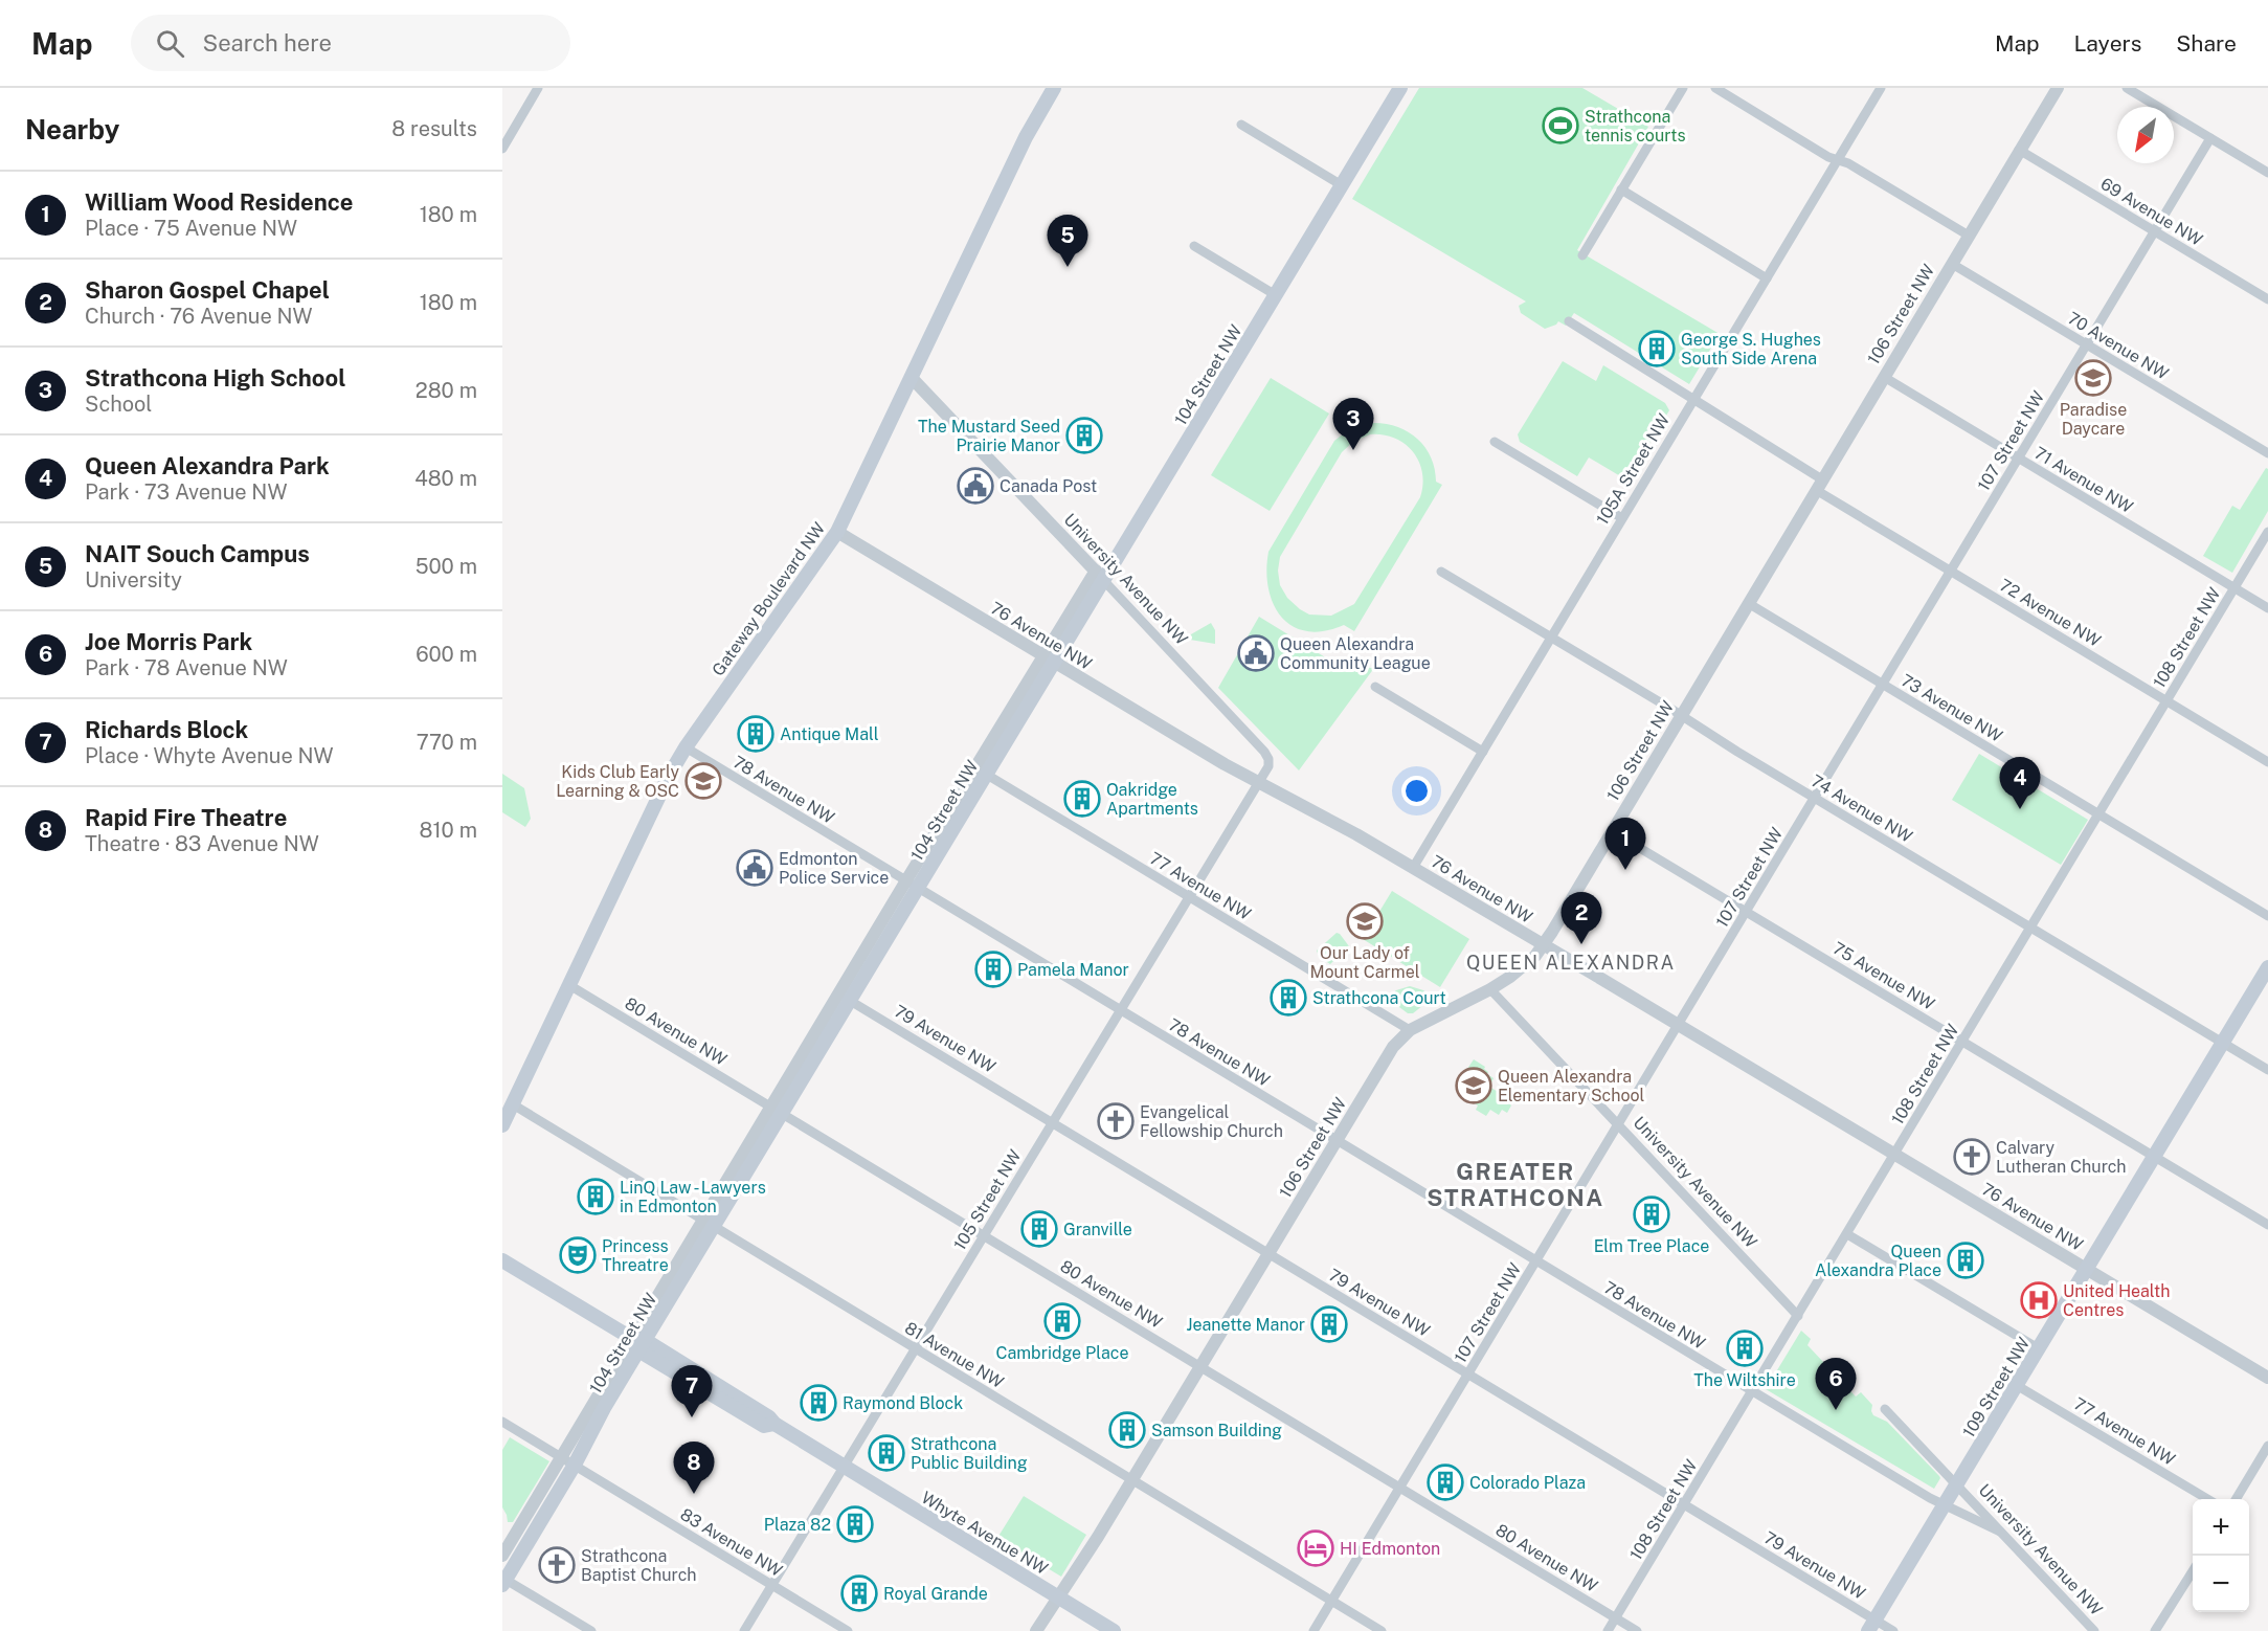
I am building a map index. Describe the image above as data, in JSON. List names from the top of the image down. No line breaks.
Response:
{"streets":{"main road":["104 Street NW","Gateway Boulevard NW","109 Street NW","Whyte Avenue NW"],"street":["69 Avenue NW","106 Street NW","70 Avenue NW","107 Street NW","105A Street NW","71 Avenue NW","University Avenue NW","72 Avenue NW","76 Avenue NW","108 Street NW","73 Avenue NW","78 Avenue NW","74 Avenue NW","77 Avenue NW","75 Avenue NW","80 Avenue NW","79 Avenue NW","105 Street NW","81 Avenue NW","83 Avenue NW"]},"crossings":[["69 Avenue NW","106 Street NW"],["69 Avenue NW","107 Street NW"],["106 Street NW","70 Avenue NW"],["106 Street NW","71 Avenue NW"],["106 Street NW","University Avenue NW"],["106 Street NW","72 Avenue NW"],["106 Street NW","76 Avenue NW"],["106 Street NW","73 Avenue NW"],["106 Street NW","78 Avenue NW"],["106 Street NW","74 Avenue NW"],["106 Street NW","77 Avenue NW"],["106 Street NW","75 Avenue NW"],["106 Street NW","80 Avenue NW"],["106 Street NW","79 Avenue NW"],["106 Street NW","81 Avenue NW"],["106 Street NW","Whyte Avenue NW"],["70 Avenue NW","107 Street NW"],["104 Street NW","University Avenue NW"],["104 Street NW","76 Avenue NW"],["104 Street NW","78 Avenue NW"],["104 Street NW","77 Avenue NW"],["104 Street NW","80 Avenue NW"],["104 Street NW","79 Avenue NW"],["104 Street NW","81 Avenue NW"],["104 Street NW","Whyte Avenue NW"],["104 Street NW","83 Avenue NW"],["107 Street NW","71 Avenue NW"],["107 Street NW","University Avenue NW"],["107 Street NW","72 Avenue NW"],["107 Street NW","76 Avenue NW"],["107 Street NW","73 Avenue NW"],["107 Street NW","78 Avenue NW"],["107 Street NW","74 Avenue NW"],["107 Street NW","75 Avenue NW"],["107 Street NW","80 Avenue NW"],["107 Street NW","79 Avenue NW"],["107 Street NW","81 Avenue NW"],["105A Street NW","72 Avenue NW"],["105A Street NW","76 Avenue NW"],["105A Street NW","74 Avenue NW"],["71 Avenue NW","108 Street NW"],["University Avenue NW","Gateway Boulevard NW"],["University Avenue NW","76 Avenue NW"],["University Avenue NW","108 Street NW"],["University Avenue NW","78 Avenue NW"],["University Avenue NW","105 Street NW"],["University Avenue NW","109 Street NW"],["Gateway Boulevard NW","76 Avenue NW"],["Gateway Boulevard NW","78 Avenue NW"],["Gateway Boulevard NW","80 Avenue NW"],["Gateway Boulevard NW","81 Avenue NW"],["72 Avenue NW","108 Street NW"],["76 Avenue NW","108 Street NW"],["76 Avenue NW","105 Street NW"],["76 Avenue NW","109 Street NW"],["108 Street NW","73 Avenue NW"],["108 Street NW","78 Avenue NW"],["108 Street NW","74 Avenue NW"],["108 Street NW","75 Avenue NW"],["108 Street NW","80 Avenue NW"],["108 Street NW","79 Avenue NW"],["78 Avenue NW","105 Street NW"],["78 Avenue NW","109 Street NW"],["74 Avenue NW","109 Street NW"],["77 Avenue NW","105 Street NW"],["77 Avenue NW","109 Street NW"],["75 Avenue NW","109 Street NW"],["80 Avenue NW","105 Street NW"],["79 Avenue NW","105 Street NW"],["79 Avenue NW","109 Street NW"],["105 Street NW","81 Avenue NW"],["105 Street NW","Whyte Avenue NW"],["105 Street NW","83 Avenue NW"]],"districts":["QUEEN ALEXANDRA","GREATER STRATHCONA"],"places":{"sports":["Strathcona tennis courts"],"building":["George S. Hughes South Side Arena","The Mustard Seed Prairie Manor","Antique Mall","Oakridge Apartments","Pamela Manor","Strathcona Court","LinQ Law - Lawyers in Edmonton","Elm Tree Place","Granville","Queen Alexandra Place","Cambridge Place","Jeanette Manor","The Wiltshire","Raymond Block","Samson Building","Strathcona Public Building","Colorado Plaza","Plaza 82","Royal Grande"],"school or university":["Paradise Daycare","Kids Club Early Learning & OSC","Our Lady of Mount Carmel","Queen Alexandra Elementary School"],"public building":["Canada Post","Queen Alexandra Community League","Edmonton Police Service"],"church":["Evangelical Fellowship Church","Calvary Lutheran Church","Strathcona Baptist Church"],"theatre":["Princess Threatre"],"hospital":["United Health Centres"],"hotel":["HI Edmonton"]},"north":"bottom left","page":{"header":"Map","search":"Search here","nav":["Map","Layers","Share"],"heading":["Nearby","8 results"],"list":[{"mark":"1","name":"William Wood Residence","note":"Place · 75 Avenue NW","value":"180 m"},{"mark":"2","name":"Sharon Gospel Chapel","note":"Church · 76 Avenue NW","value":"180 m"},{"mark":"3","name":"Strathcona High School","note":"School","value":"280 m"},{"mark":"4","name":"Queen Alexandra Park","note":"Park · 73 Avenue NW","value":"480 m"},{"mark":"5","name":"NAIT Souch Campus","note":"University","value":"500 m"},{"mark":"6","name":"Joe Morris Park","note":"Park · 78 Avenue NW","value":"600 m"},{"mark":"7","name":"Richards Block","note":"Place · Whyte Avenue NW","value":"770 m"},{"mark":"8","name":"Rapid Fire Theatre","note":"Theatre · 83 Avenue NW","value":"810 m"}],"pins":["5","3","4","1","2","6","7","8"],"map_buttons":["+","−"]}}
